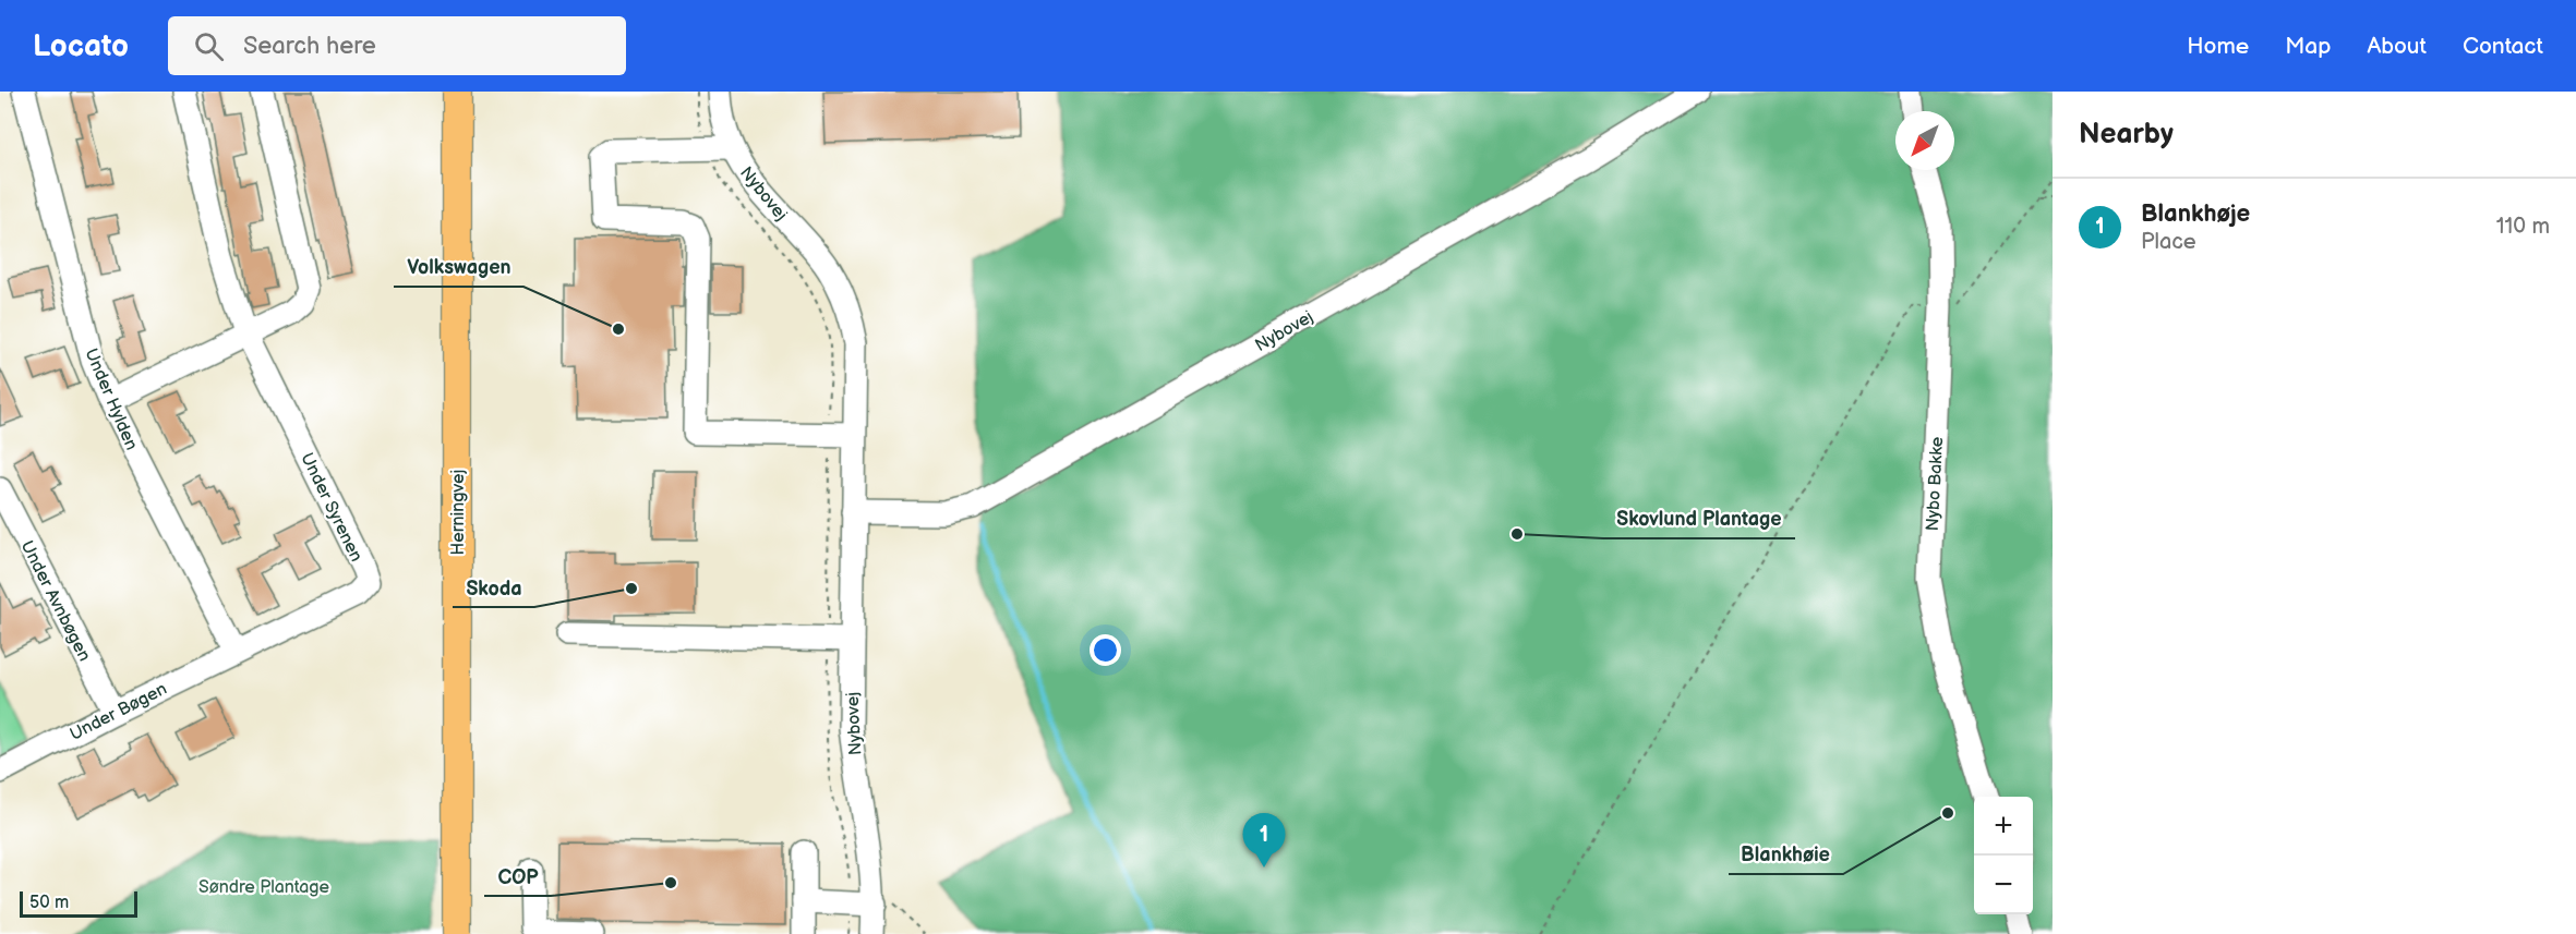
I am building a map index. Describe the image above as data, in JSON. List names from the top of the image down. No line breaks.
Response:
{"streets":{"main road":["Herningvej"],"street":["Nybovej","Under Hylden","Nybo Bakke","Under Syrenen","Under Avnbøgen","Under Bøgen"]},"crossings":[["Under Hylden","Under Syrenen"],["Under Hylden","Under Bøgen"],["Under Syrenen","Under Bøgen"],["Under Avnbøgen","Under Bøgen"]],"parks":["Søndre Plantage"],"places":["Volkswagen","Skovlund Plantage","Skoda","Blankhøie","COP"],"scale_bar":"50 m","north":"bottom left","page":{"header":"Locato","search":"Search here","nav":["Home","Map","About","Contact"],"heading":"Nearby","list":[{"mark":"1","name":"Blankhøje","note":"Place","value":"110 m"}],"map_buttons":["+","−"],"pins":"1","scale":"50 m"}}
